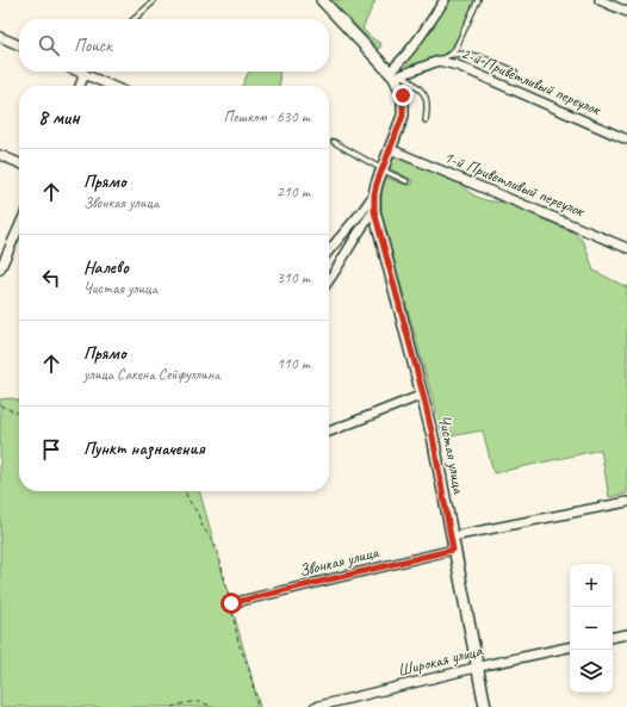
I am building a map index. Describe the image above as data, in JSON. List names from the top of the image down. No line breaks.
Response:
{"streets":{"street":["2-й Приветливый переулок","1-й Приветливый переулок","Чистая улица","Звонкая улица","Широкая улица"]},"crossings":[["2-й Приветливый переулок","Чистая улица"],["1-й Приветливый переулок","Чистая улица"],["Чистая улица","Звонкая улица"],["Чистая улица","Широкая улица"]],"page":{"search":"Поиск","heading":["8 мин","Пешком · 630 m"],"list":[["Прямо","Звонкая улица","210 m"],["Налево","Чистая улица","310 m"],["Прямо","улица Сакена Сейфуллина","110 m"],"Пункт назначения"],"map_buttons":["+","−"]}}
